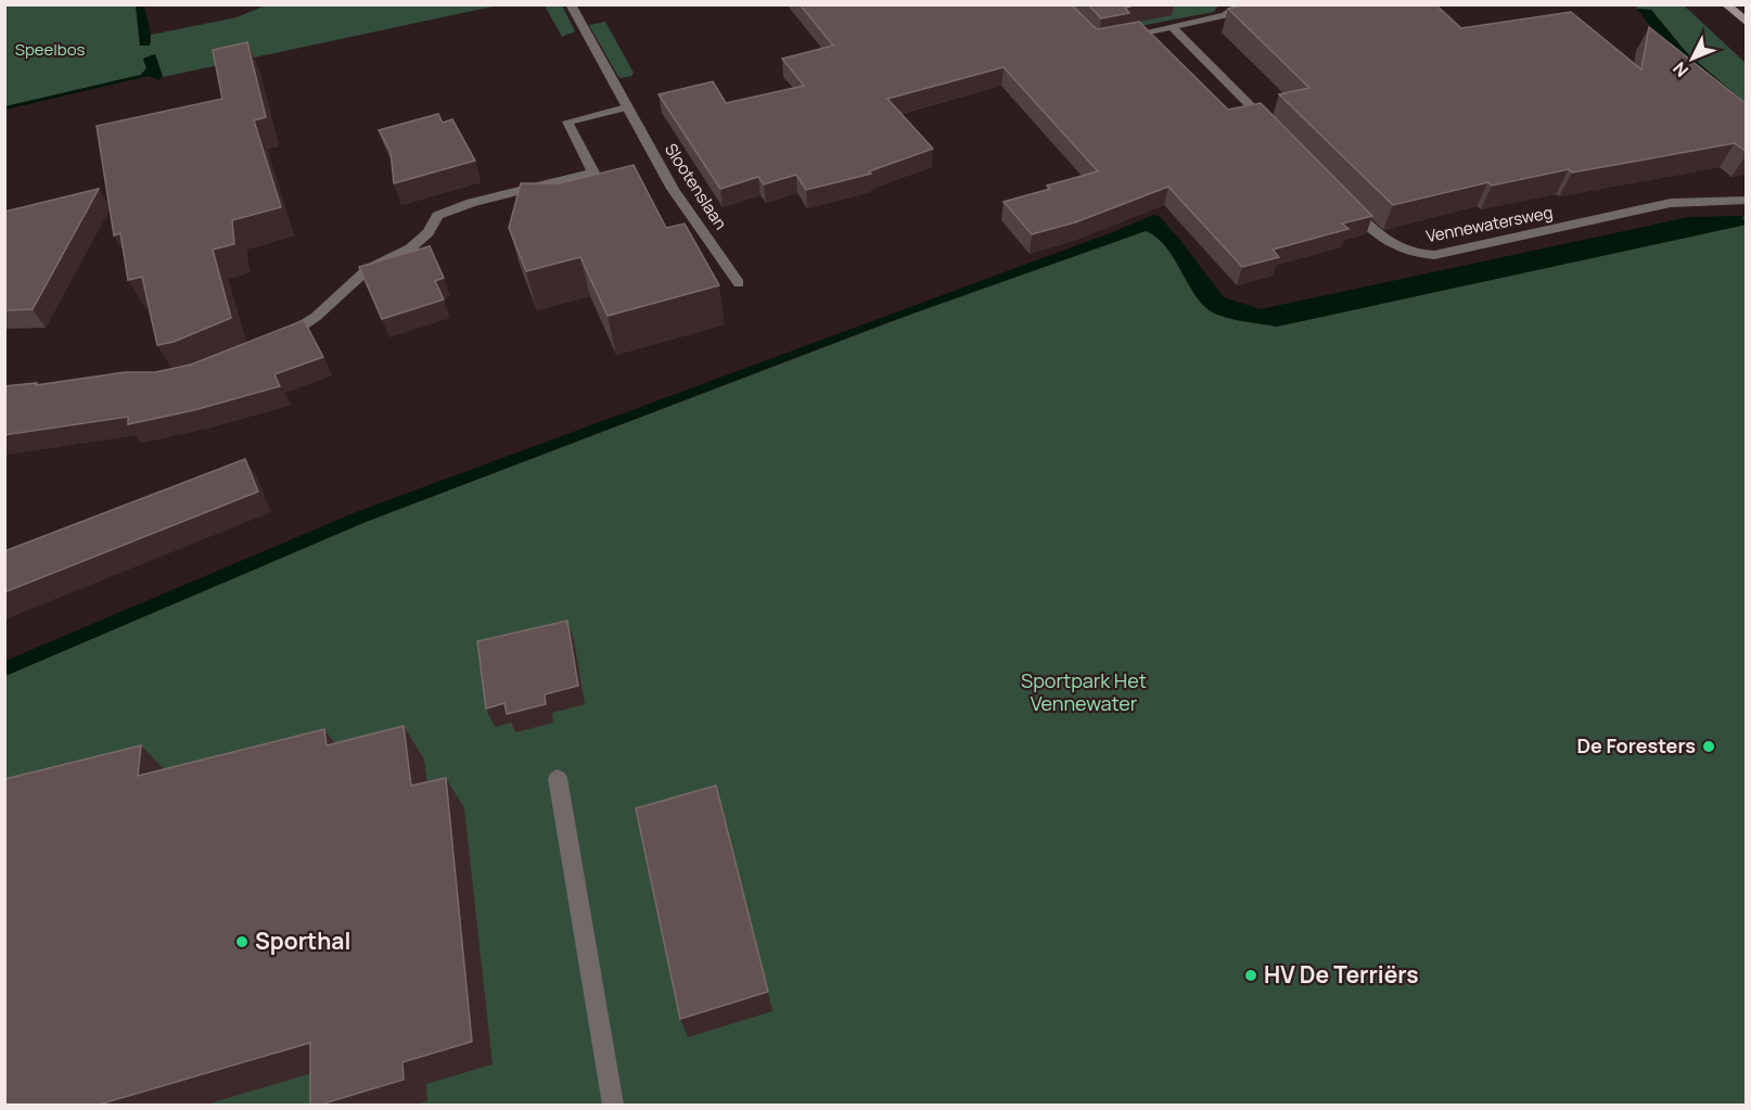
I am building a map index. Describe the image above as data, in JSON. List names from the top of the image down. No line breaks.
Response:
{"streets":{"street":["Slootenslaan","Vennewatersweg"]},"parks":["Speelbos","Sportpark Het Vennewater"],"places":["De Foresters","Sporthal","HV De Terriërs"],"north":"bottom left"}
